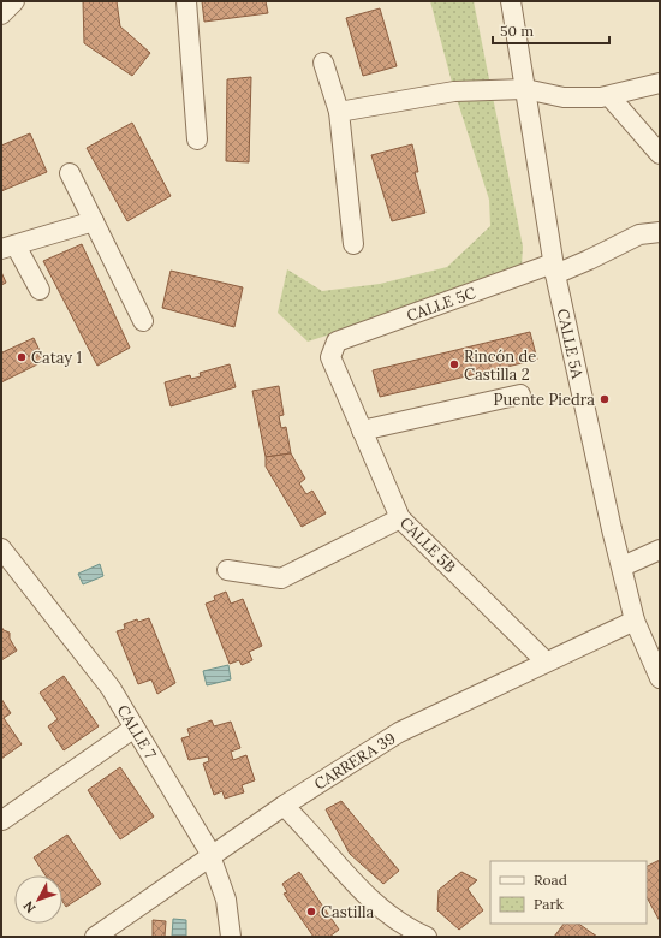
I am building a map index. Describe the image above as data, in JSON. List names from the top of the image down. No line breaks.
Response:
{"streets":{"street":["CALLE 5C","CALLE 5A","CALLE 5B","CALLE 7","CARRERA 39"]},"crossings":[["CALLE 5C","CALLE 5A"],["CALLE 5C","CALLE 5B"],["CALLE 5A","CARRERA 39"],["CALLE 5B","CARRERA 39"],["CALLE 7","CARRERA 39"]],"places":["Catay 1","Rincón de Castilla 2","Puente Piedra","Castilla"],"legend":["Road","Park"],"scale_bar":"50 m","north":"bottom left"}
